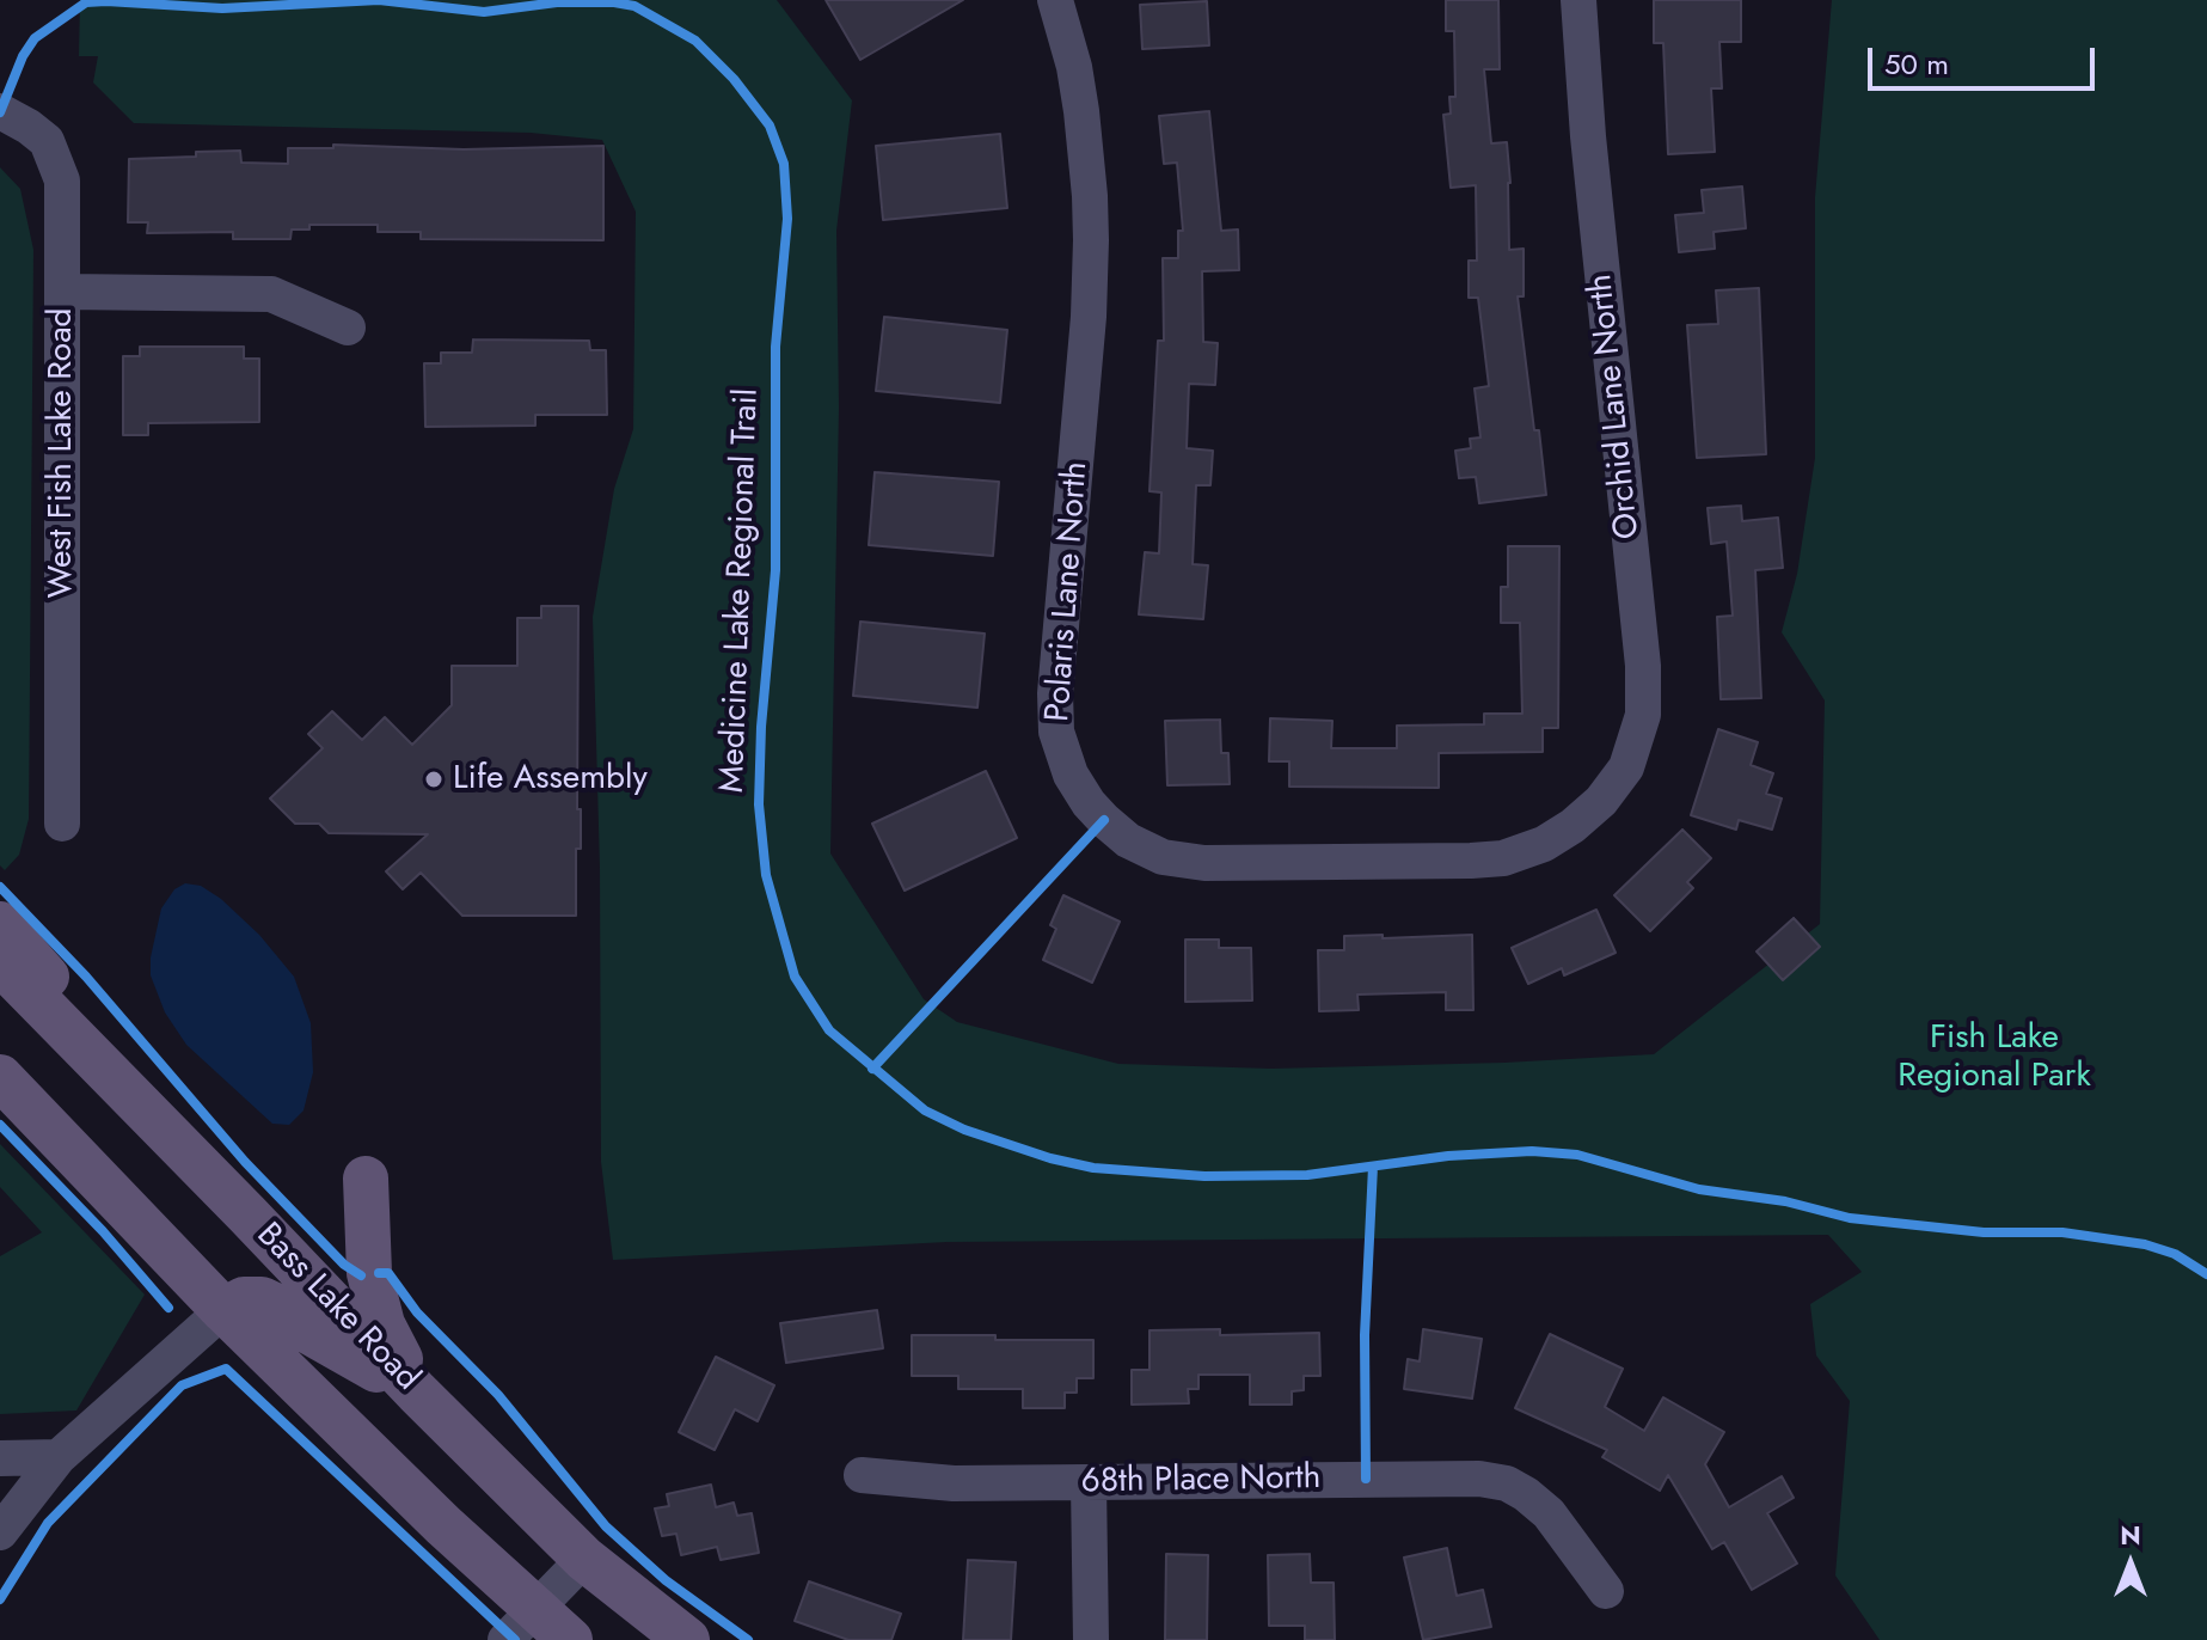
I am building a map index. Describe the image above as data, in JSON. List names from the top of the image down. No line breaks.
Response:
{"streets":{"main road":["Bass Lake Road"],"street":["Orchid Lane North","West Fish Lake Road","Polaris Lane North","68th Place North"],"cycle path":["Medicine Lake Regional Trail"]},"crossings":[["Orchid Lane North","Polaris Lane North"]],"parks":["Fish Lake Regional Park"],"places":["Life Assembly"],"scale_bar":"50 m","north":"top"}
